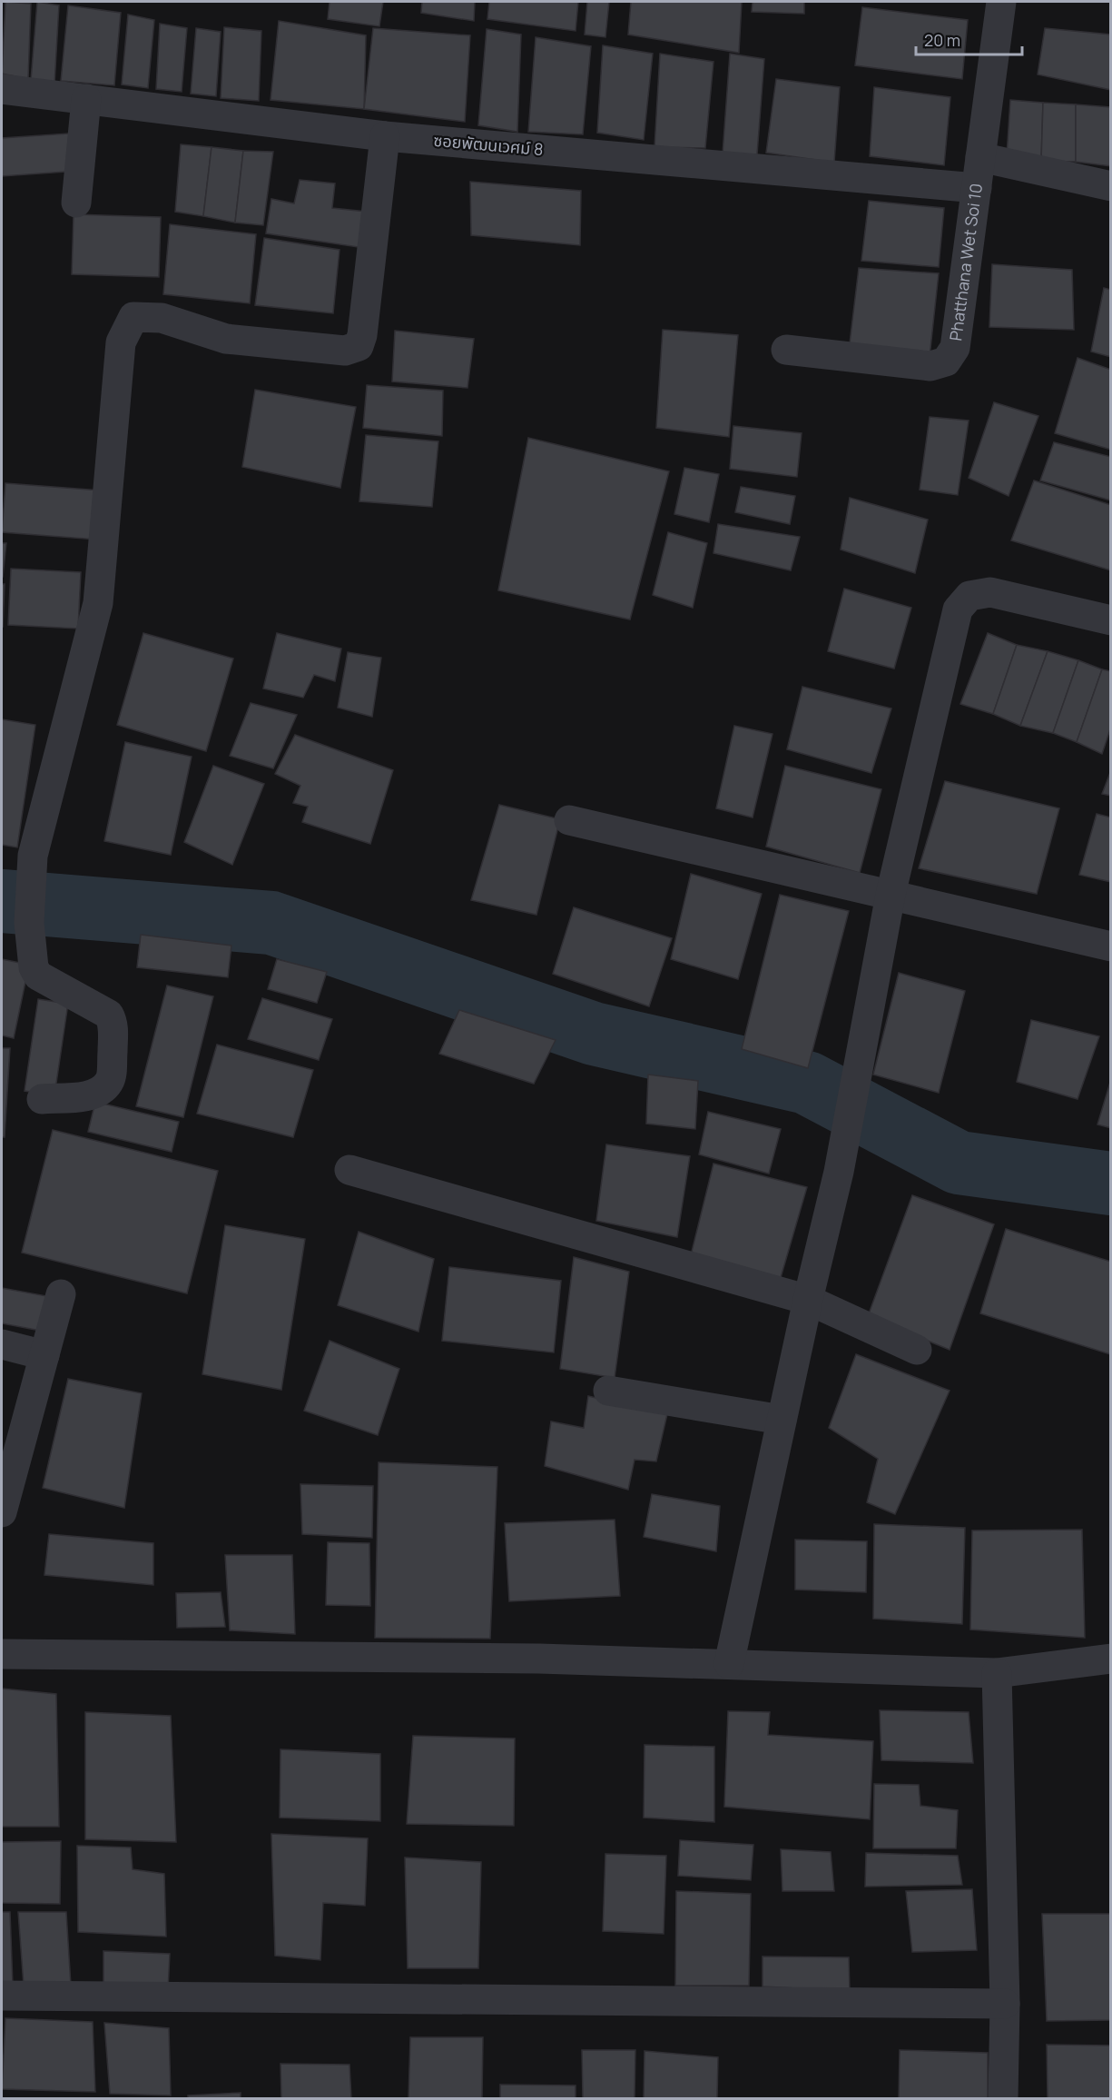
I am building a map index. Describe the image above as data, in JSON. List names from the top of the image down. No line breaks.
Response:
{"streets":{"street":["ซอยพัฒนเวศม์ 8","Phatthana Wet Soi 10"]},"crossings":[["ซอยพัฒนเวศม์ 8","Phatthana Wet Soi 10"]],"scale_bar":"20 m"}
